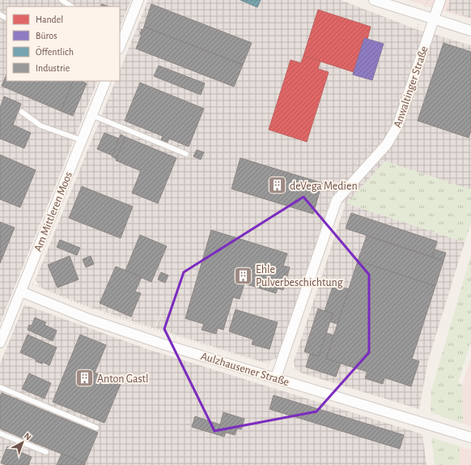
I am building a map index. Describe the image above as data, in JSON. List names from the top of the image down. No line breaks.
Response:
{"streets":{"street":["Anwaltinger Straße","Am Mittleren Moos","Aulzhausener Straße"]},"crossings":[["Anwaltinger Straße","Aulzhausener Straße"],["Am Mittleren Moos","Aulzhausener Straße"]],"places":{"building":["deVega Medien","Ehle Pulverbeschichtung","Anton Gastl"]},"legend":["Handel","Büros","Öffentlich","Industrie"],"north":"top right"}
